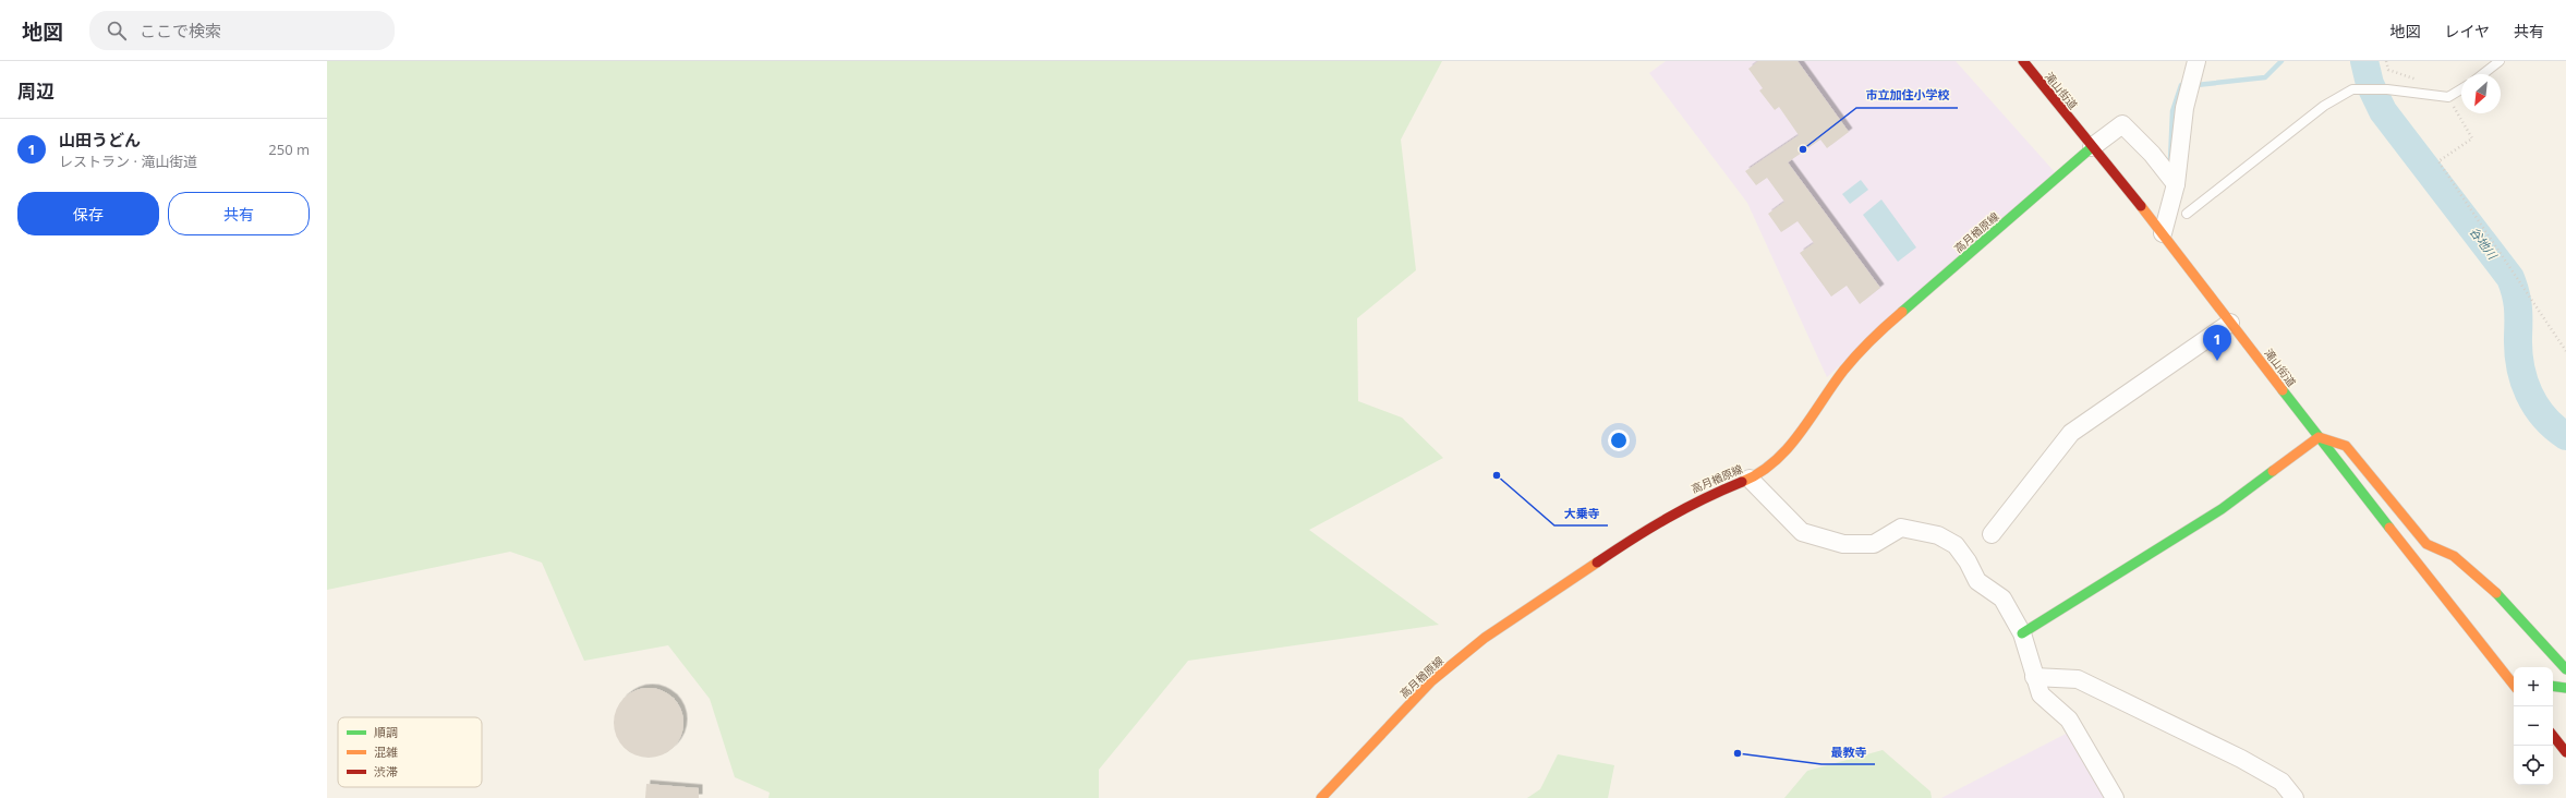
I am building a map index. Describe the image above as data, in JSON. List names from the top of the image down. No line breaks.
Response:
{"streets":{"main road":["滝山街道","高月楢原線"]},"crossings":[["滝山街道","高月楢原線"]],"water":["谷地川"],"places":["市立加住小学校","大乗寺","最教寺"],"legend":["順調","混雑","渋滞"],"north":"bottom left","page":{"header":"地図","search":"ここで検索","nav":["地図","レイヤ","共有"],"heading":"周辺","list":[{"mark":"1","name":"山田うどん","note":"レストラン · 滝山街道","value":"250 m"}],"buttons":["保存","共有"],"pins":"1","map_buttons":["+","−"]}}
